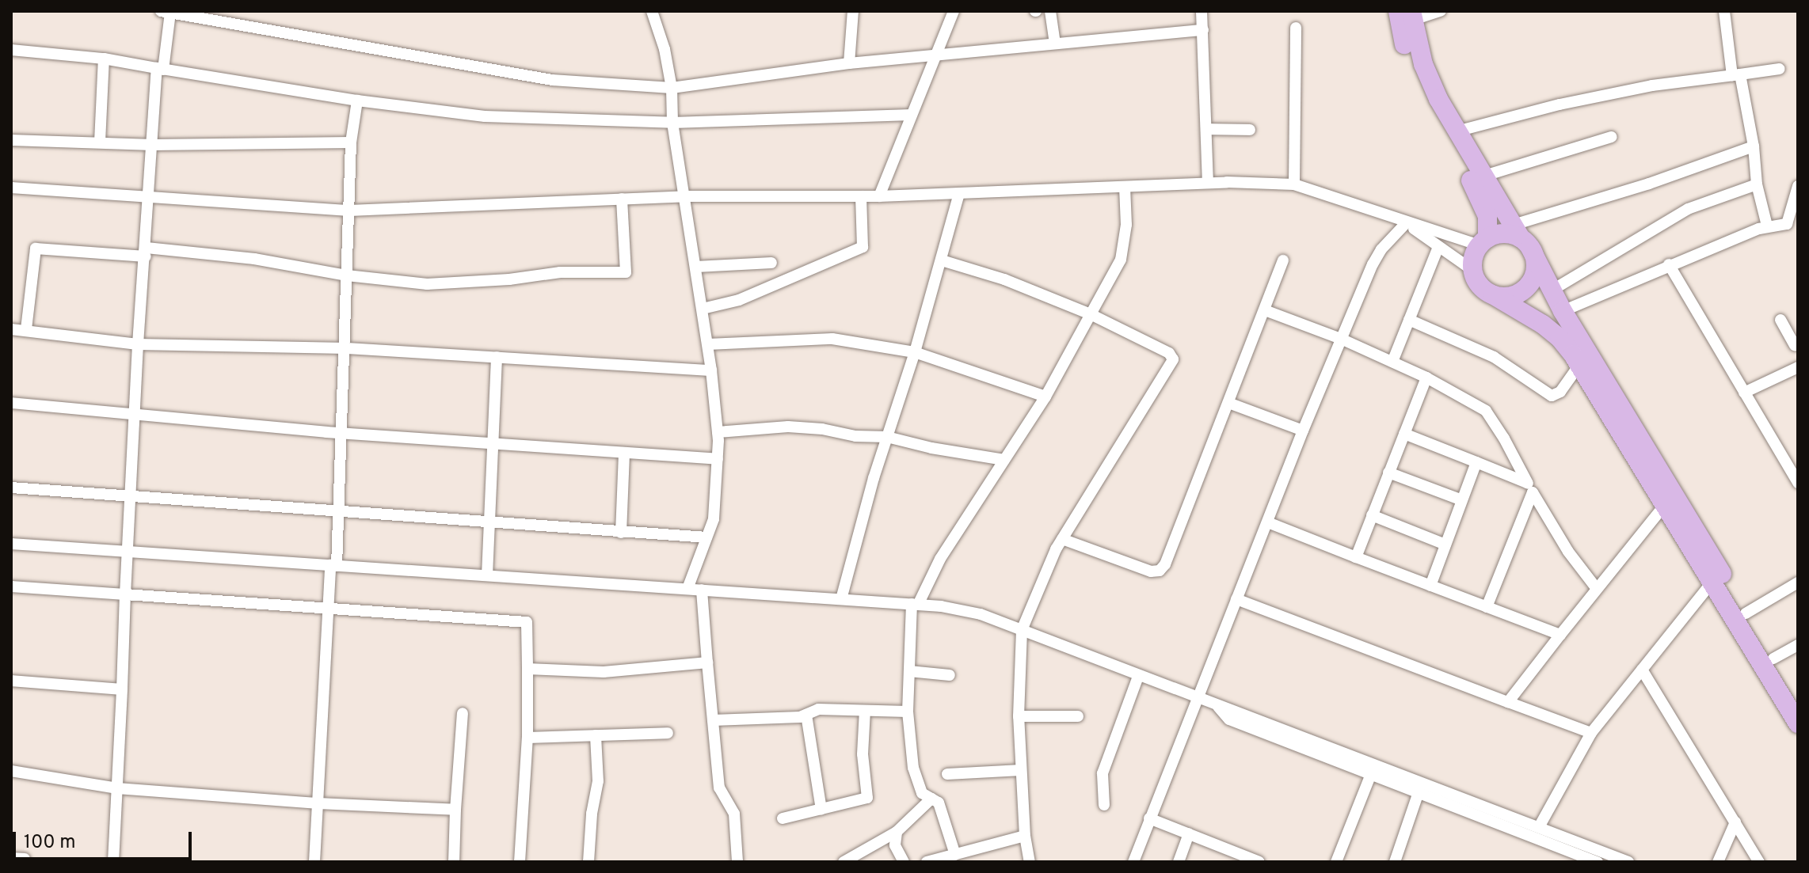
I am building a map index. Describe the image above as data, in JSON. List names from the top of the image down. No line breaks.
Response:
{"scale_bar":"100 m"}
